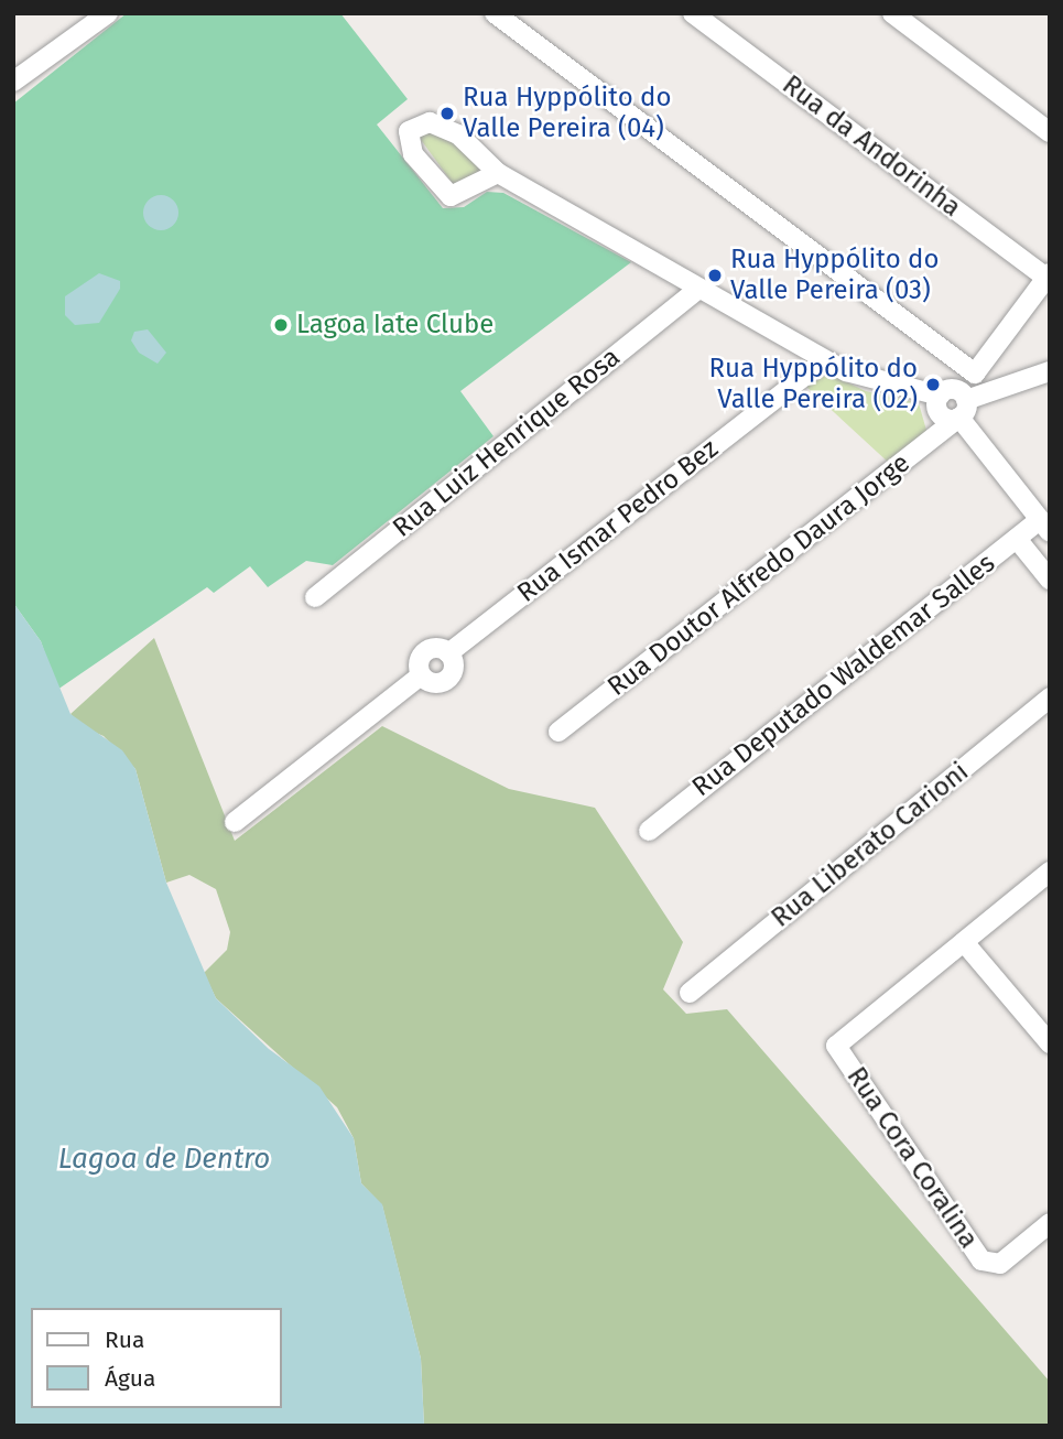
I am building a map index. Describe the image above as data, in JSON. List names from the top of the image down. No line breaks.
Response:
{"streets":{"street":["Rua da Andorinha","Rua Luiz Henrique Rosa","Rua Ismar Pedro Bez","Rua Doutor Alfredo Daura Jorge","Rua Deputado Waldemar Salles","Rua Liberato Carioni","Rua Cora Coralina"]},"water":["Lagoa de Dentro"],"places":["Rua Hyppólito do Valle Pereira (04)","Rua Hyppólito do Valle Pereira (03)","Lagoa Iate Clube","Rua Hyppólito do Valle Pereira (02)"],"legend":["Rua","Água"]}
